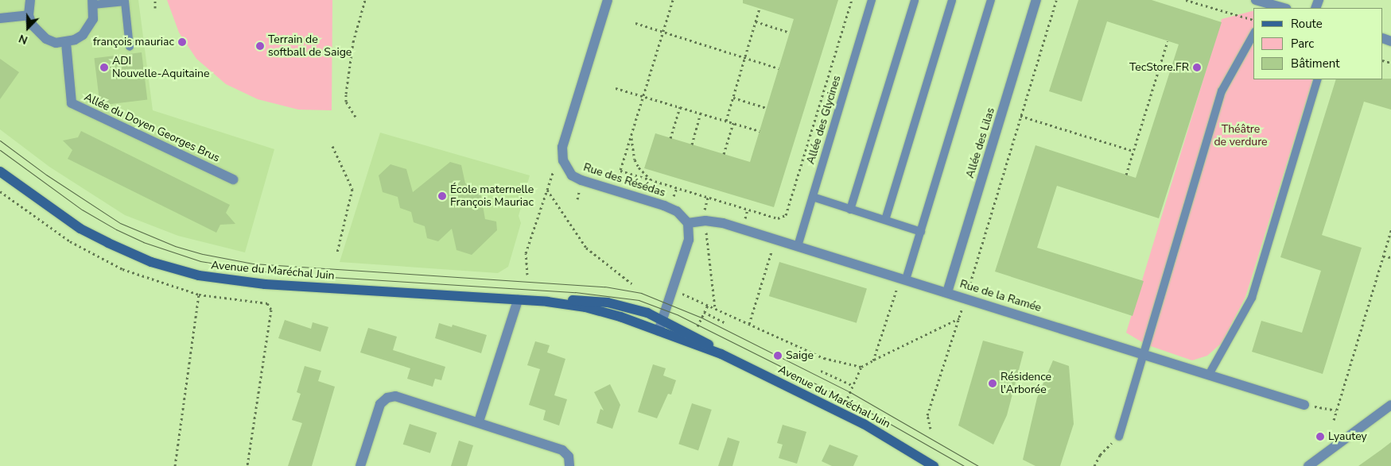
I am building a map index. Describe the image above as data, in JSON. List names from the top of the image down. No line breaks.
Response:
{"streets":{"main road":["Avenue du Maréchal Juin"],"street":["Allée du Doyen Georges Brus","Allée des Lilas","Rue des Résédas","Rue de la Ramée"],"lane":["Allée des Glycines"]},"crossings":[["Allée des Glycines","Rue de la Ramée"],["Allée des Lilas","Rue de la Ramée"],["Rue des Résédas","Rue de la Ramée"]],"parks":["Théâtre de verdure"],"places":["françois mauriac","Terrain de softball de Saige","ADI Nouvelle-Aquitaine","TecStore.FR","École maternelle François Mauriac","Saige","Résidence l'Arborée","Lyautey"],"legend":["Route","Parc","Bâtiment"],"north":"bottom"}
